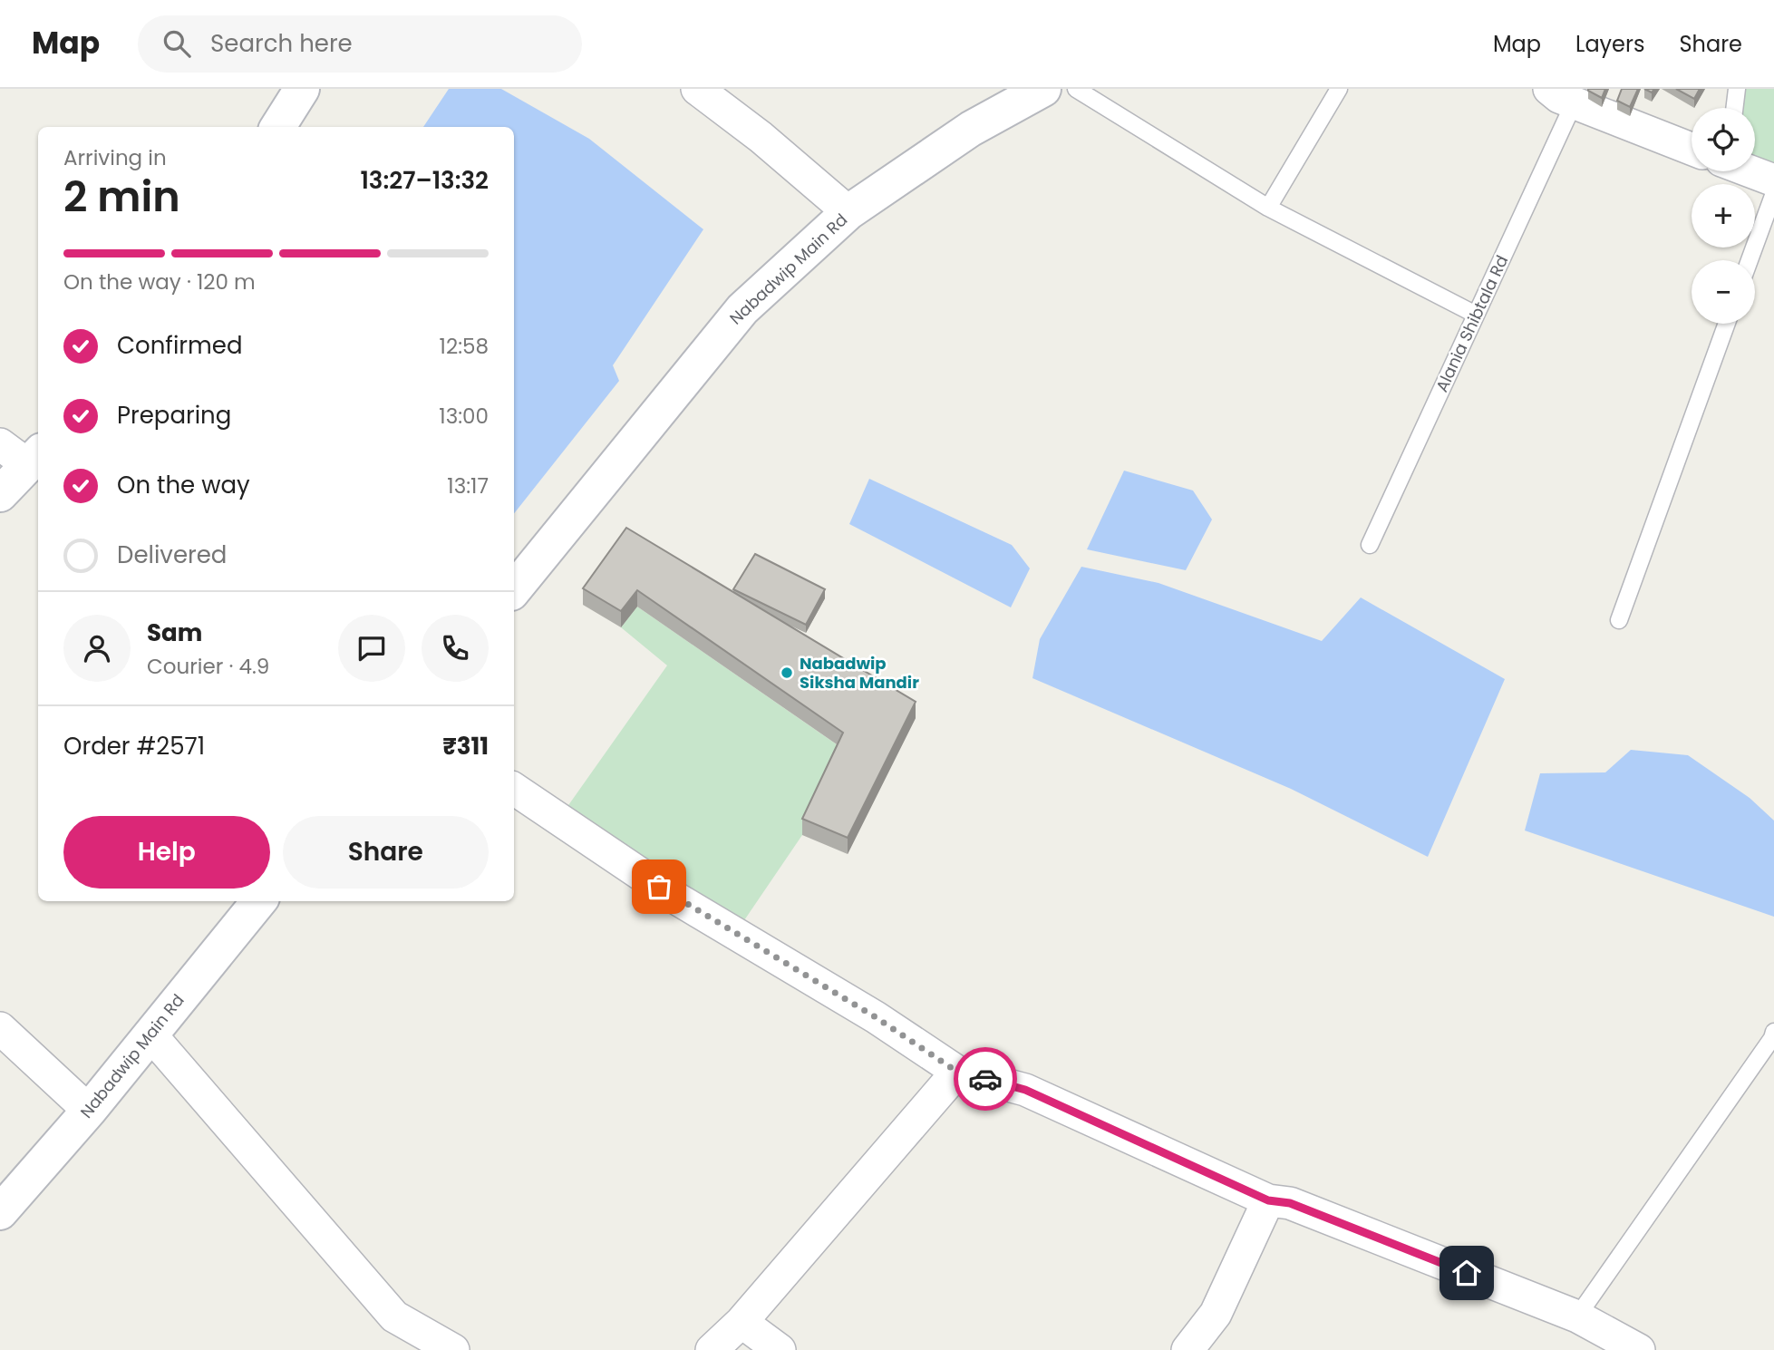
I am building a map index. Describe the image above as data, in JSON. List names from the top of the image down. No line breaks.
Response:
{"streets":{"street":["Nabadwip Main Rd"],"lane":["Alania Shibtala Rd"]},"places":["Nabadwip Siksha Mandir"],"page":{"header":"Map","search":"Search here","nav":["Map","Layers","Share"],"map_buttons":["+","−"],"heading":["2 min","Arriving in","13:27–13:32"],"panel":["Sam","Courier · 4.9","Order #2571","₹311"],"bar":"On the way · 120 m","list":[["Confirmed","12:58"],["Preparing","13:00"],["On the way","13:17"],"Delivered"],"buttons":["Help","Share"]}}
